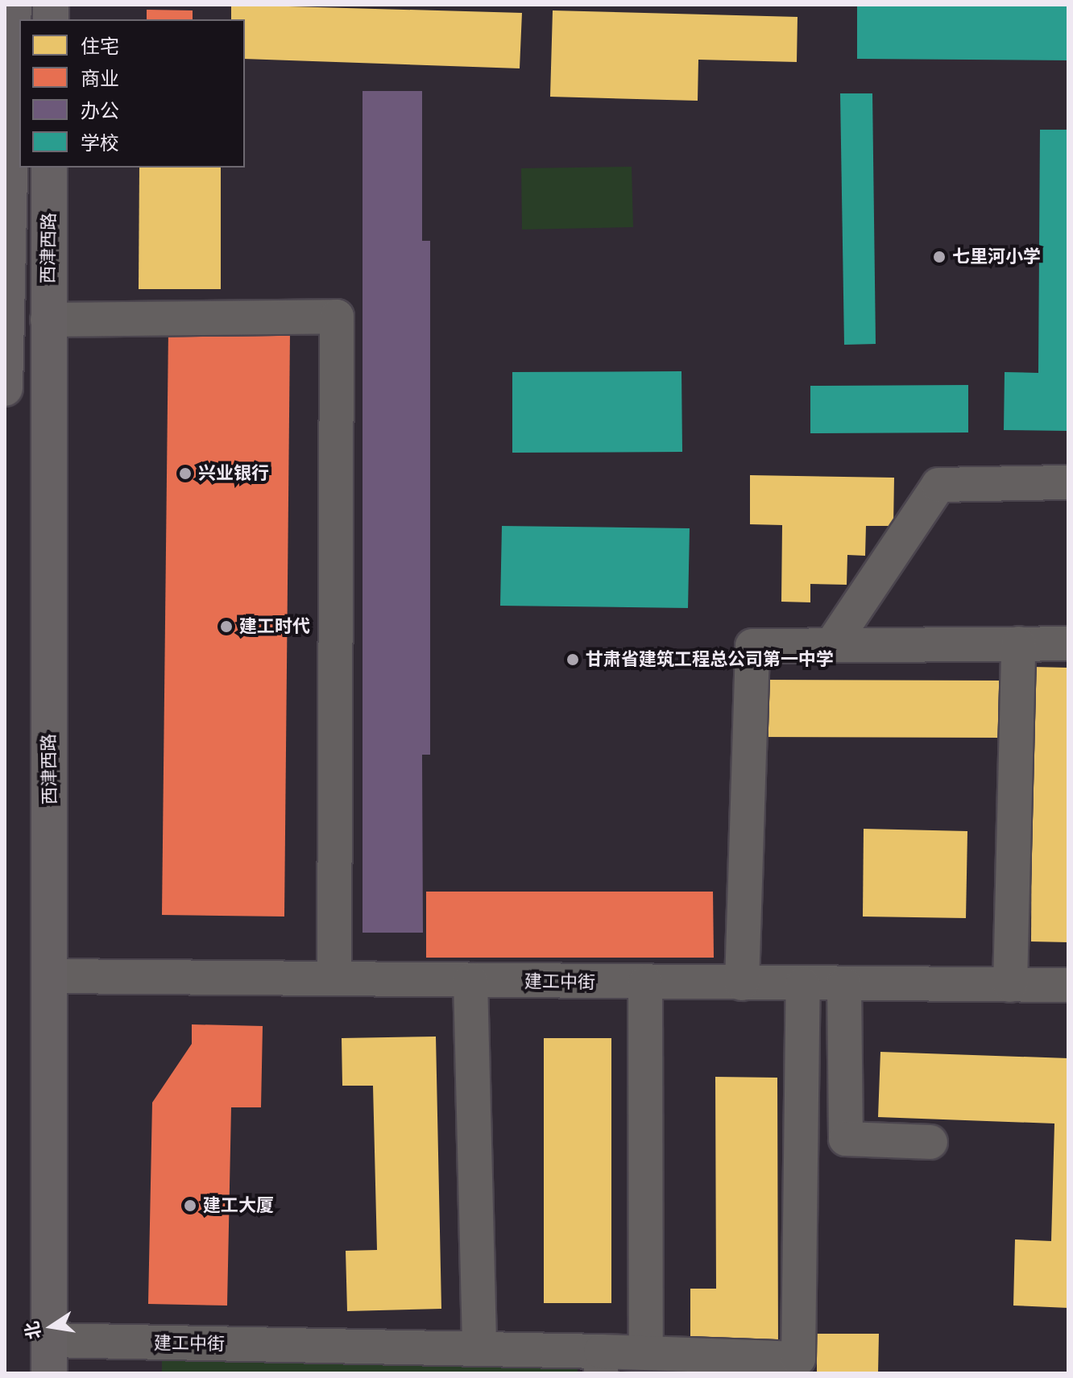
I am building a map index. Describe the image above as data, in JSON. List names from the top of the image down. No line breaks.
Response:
{"streets":{"main road":["西津西路"],"street":["建工中街"]},"crossings":[["西津西路","建工中街"]],"places":["七里河小学","兴业银行","建工时代","甘肃省建筑工程总公司第一中学","建工大厦"],"legend":["住宅","商业","办公","学校"],"north":"left"}
